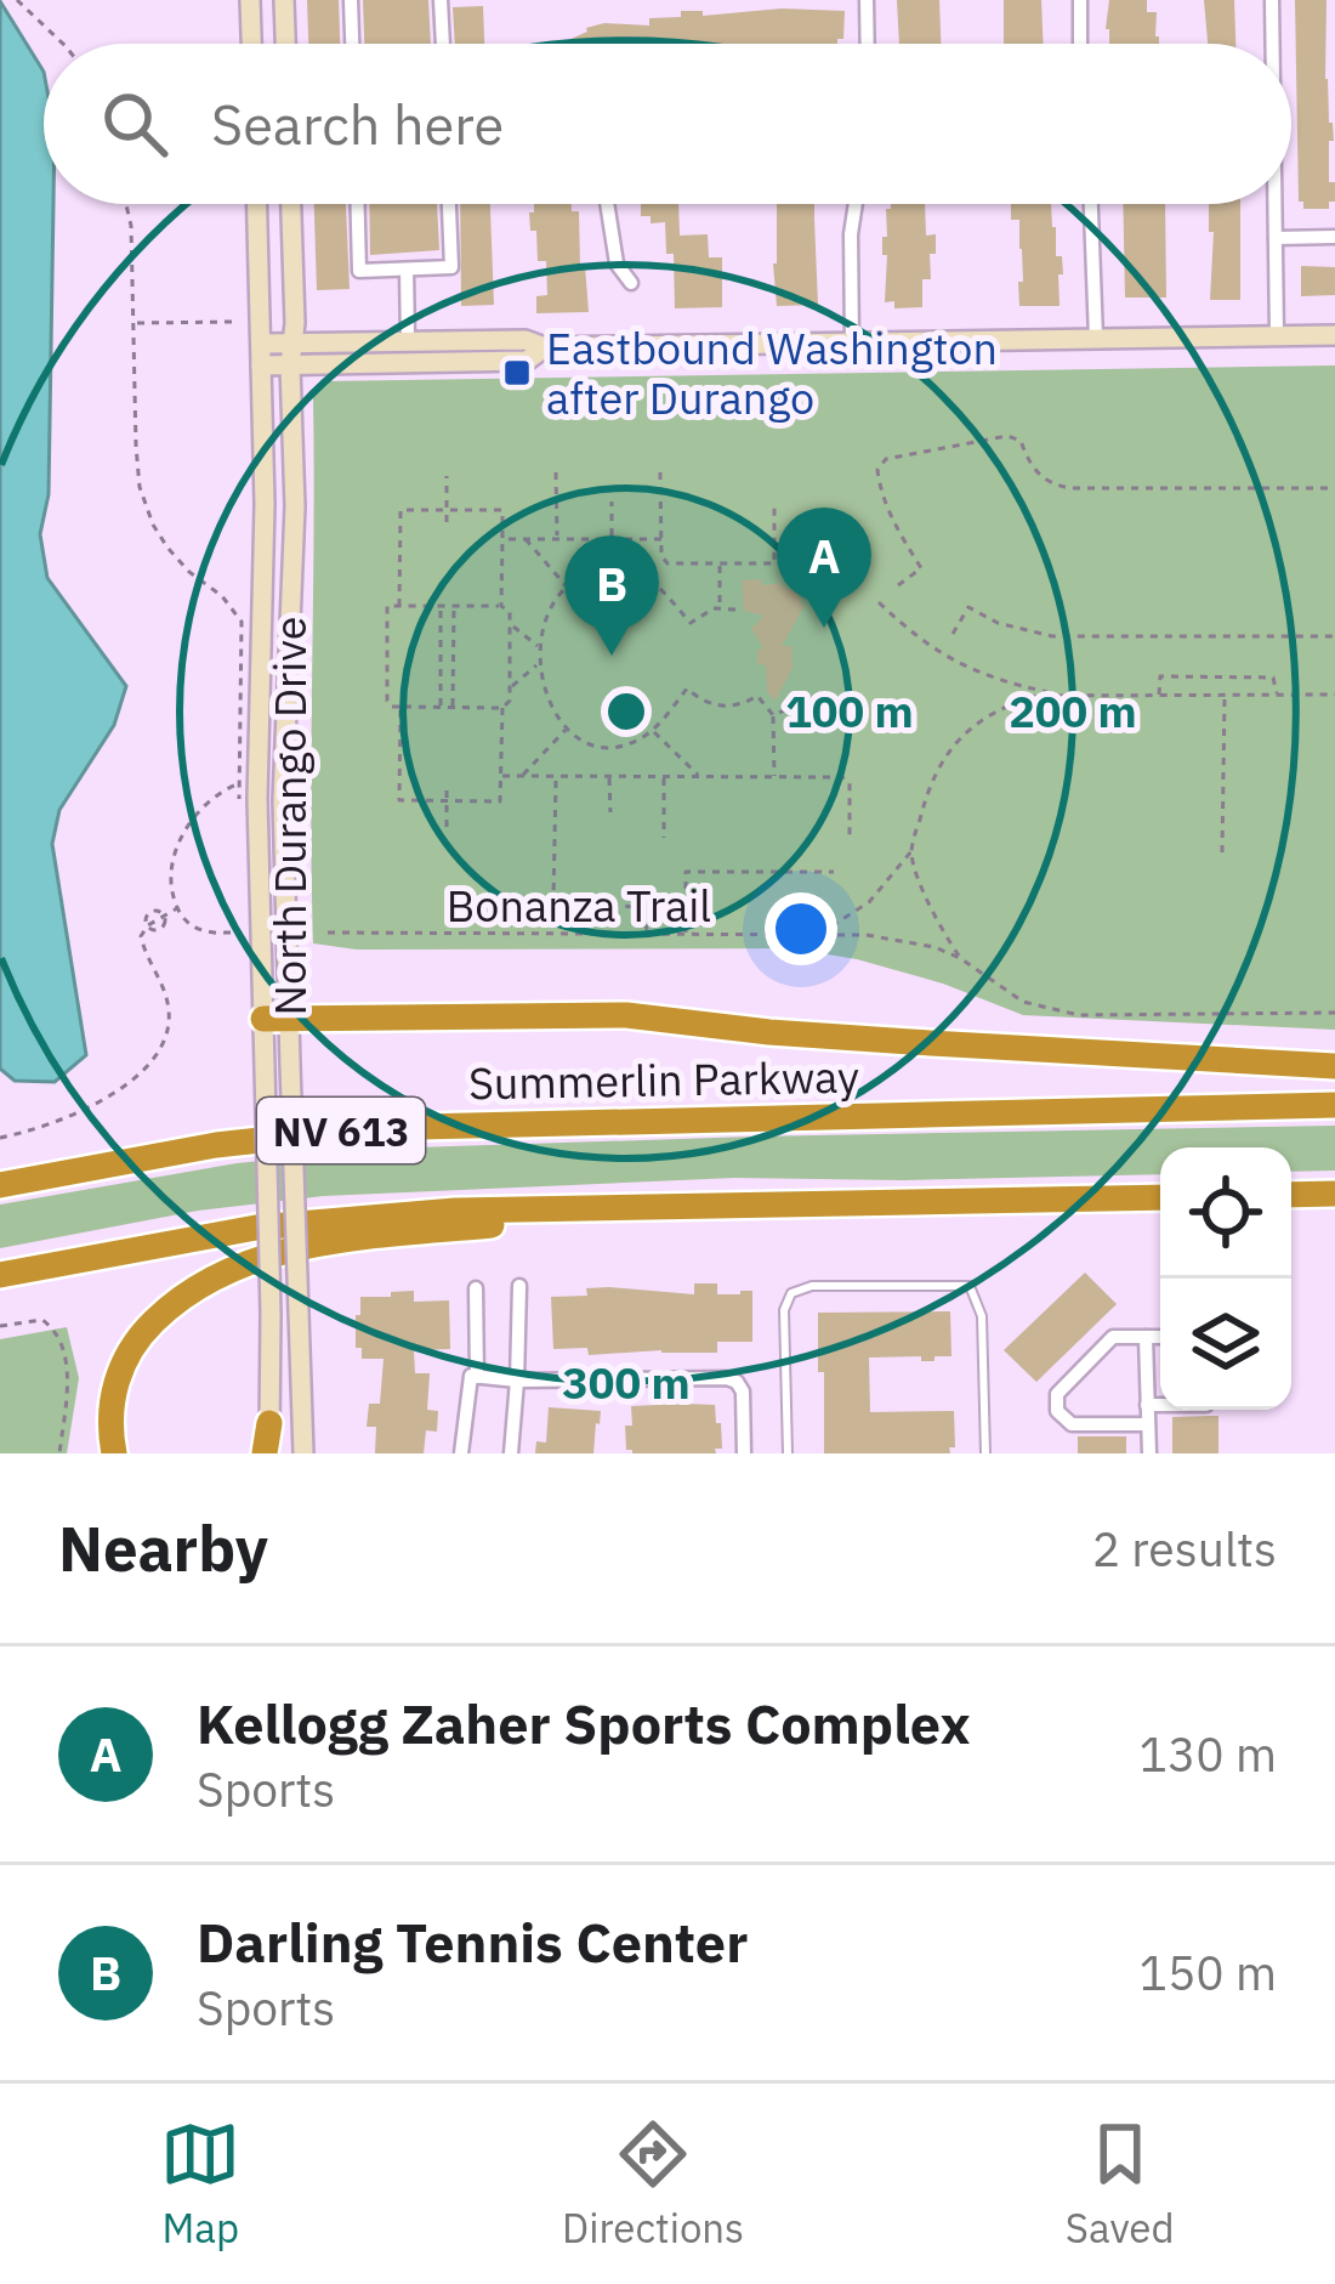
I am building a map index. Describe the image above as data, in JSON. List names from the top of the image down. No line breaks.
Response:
{"streets":{"highway":["Summerlin Parkway","NV 613"],"main road":["North Durango Drive"],"path":["Bonanza Trail"]},"places":{"transit":["Eastbound Washington after Durango"]},"page":{"search":"Search here","pins":["A","B"],"heading":["Nearby","2 results"],"list":[{"mark":"A","name":"Kellogg Zaher Sports Complex","note":"Sports","value":"130 m"},{"mark":"B","name":"Darling Tennis Center","note":"Sports","value":"150 m"}],"nav":["Map","Directions","Saved"]},"rings":["100 m","200 m","300 m"]}
